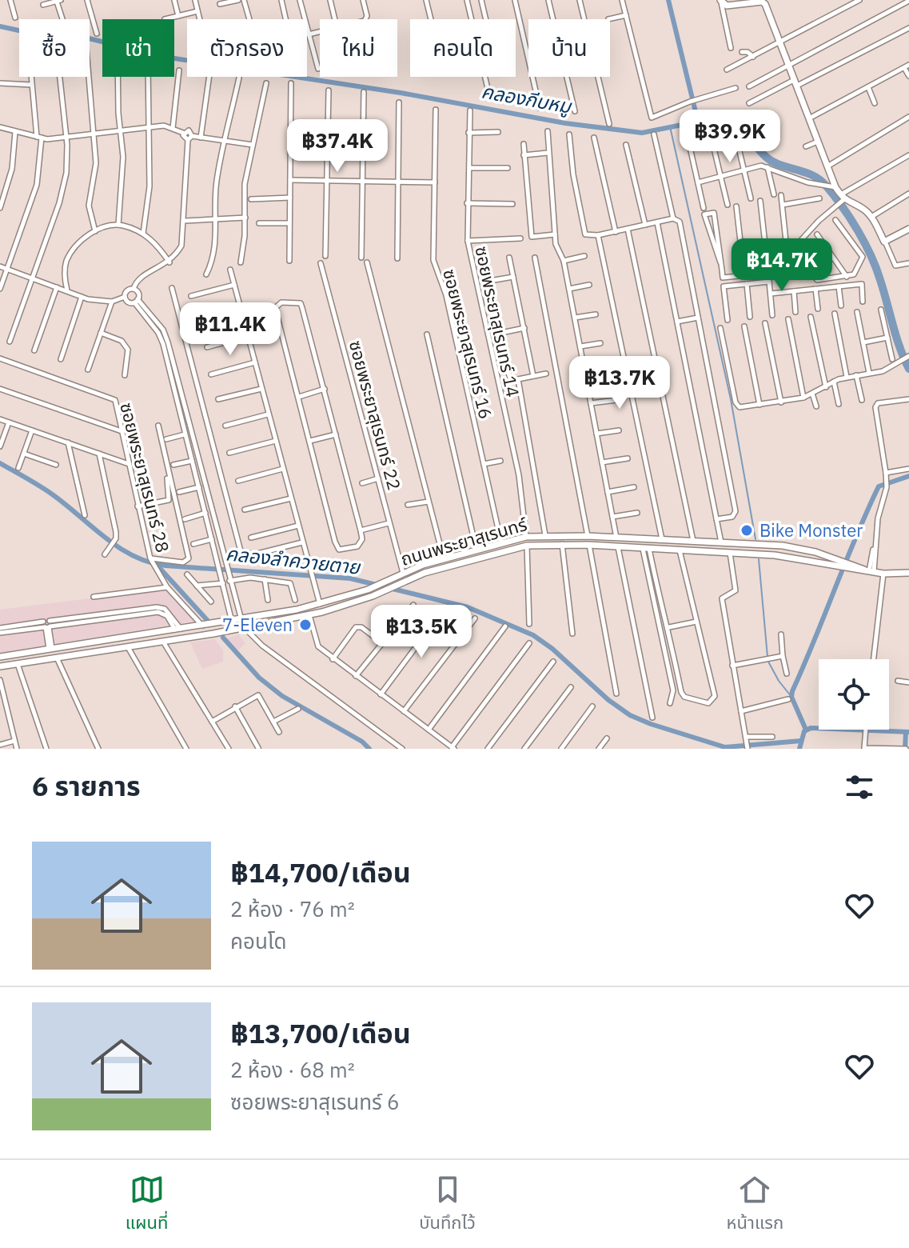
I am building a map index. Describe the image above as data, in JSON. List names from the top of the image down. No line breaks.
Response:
{"streets":{"street":["ซอยพระยาสุเรนทร์ 14","ซอยพระยาสุเรนทร์ 16","ซอยพระยาสุเรนทร์ 22","ซอยพระยาสุเรนทร์ 28","ถนนพระยาสุเรนทร์"]},"crossings":[["ซอยพระยาสุเรนทร์ 14","ถนนพระยาสุเรนทร์"],["ซอยพระยาสุเรนทร์ 16","ถนนพระยาสุเรนทร์"],["ซอยพระยาสุเรนทร์ 22","ถนนพระยาสุเรนทร์"],["ซอยพระยาสุเรนทร์ 28","ถนนพระยาสุเรนทร์"]],"water":["คลองกีบหมู","คลองลำควายตาย"],"places":["Bike Monster","7-Eleven"],"page":{"chip":["ซื้อ","เช่า","ตัวกรอง","ใหม่","คอนโด","บ้าน"],"price":["฿39.9K","฿37.4K","฿14.7K","฿11.4K","฿13.7K","฿13.5K"],"heading":"6 รายการ","list":[{"name":"฿14,700/เดือน","note":"2 ห้อง · 76 m² · คอนโด"},{"name":"฿13,700/เดือน","note":"2 ห้อง · 68 m² · ซอยพระยาสุเรนทร์ 6"}],"tabs":["แผนที่","บันทึกไว้","หน้าแรก"]}}
